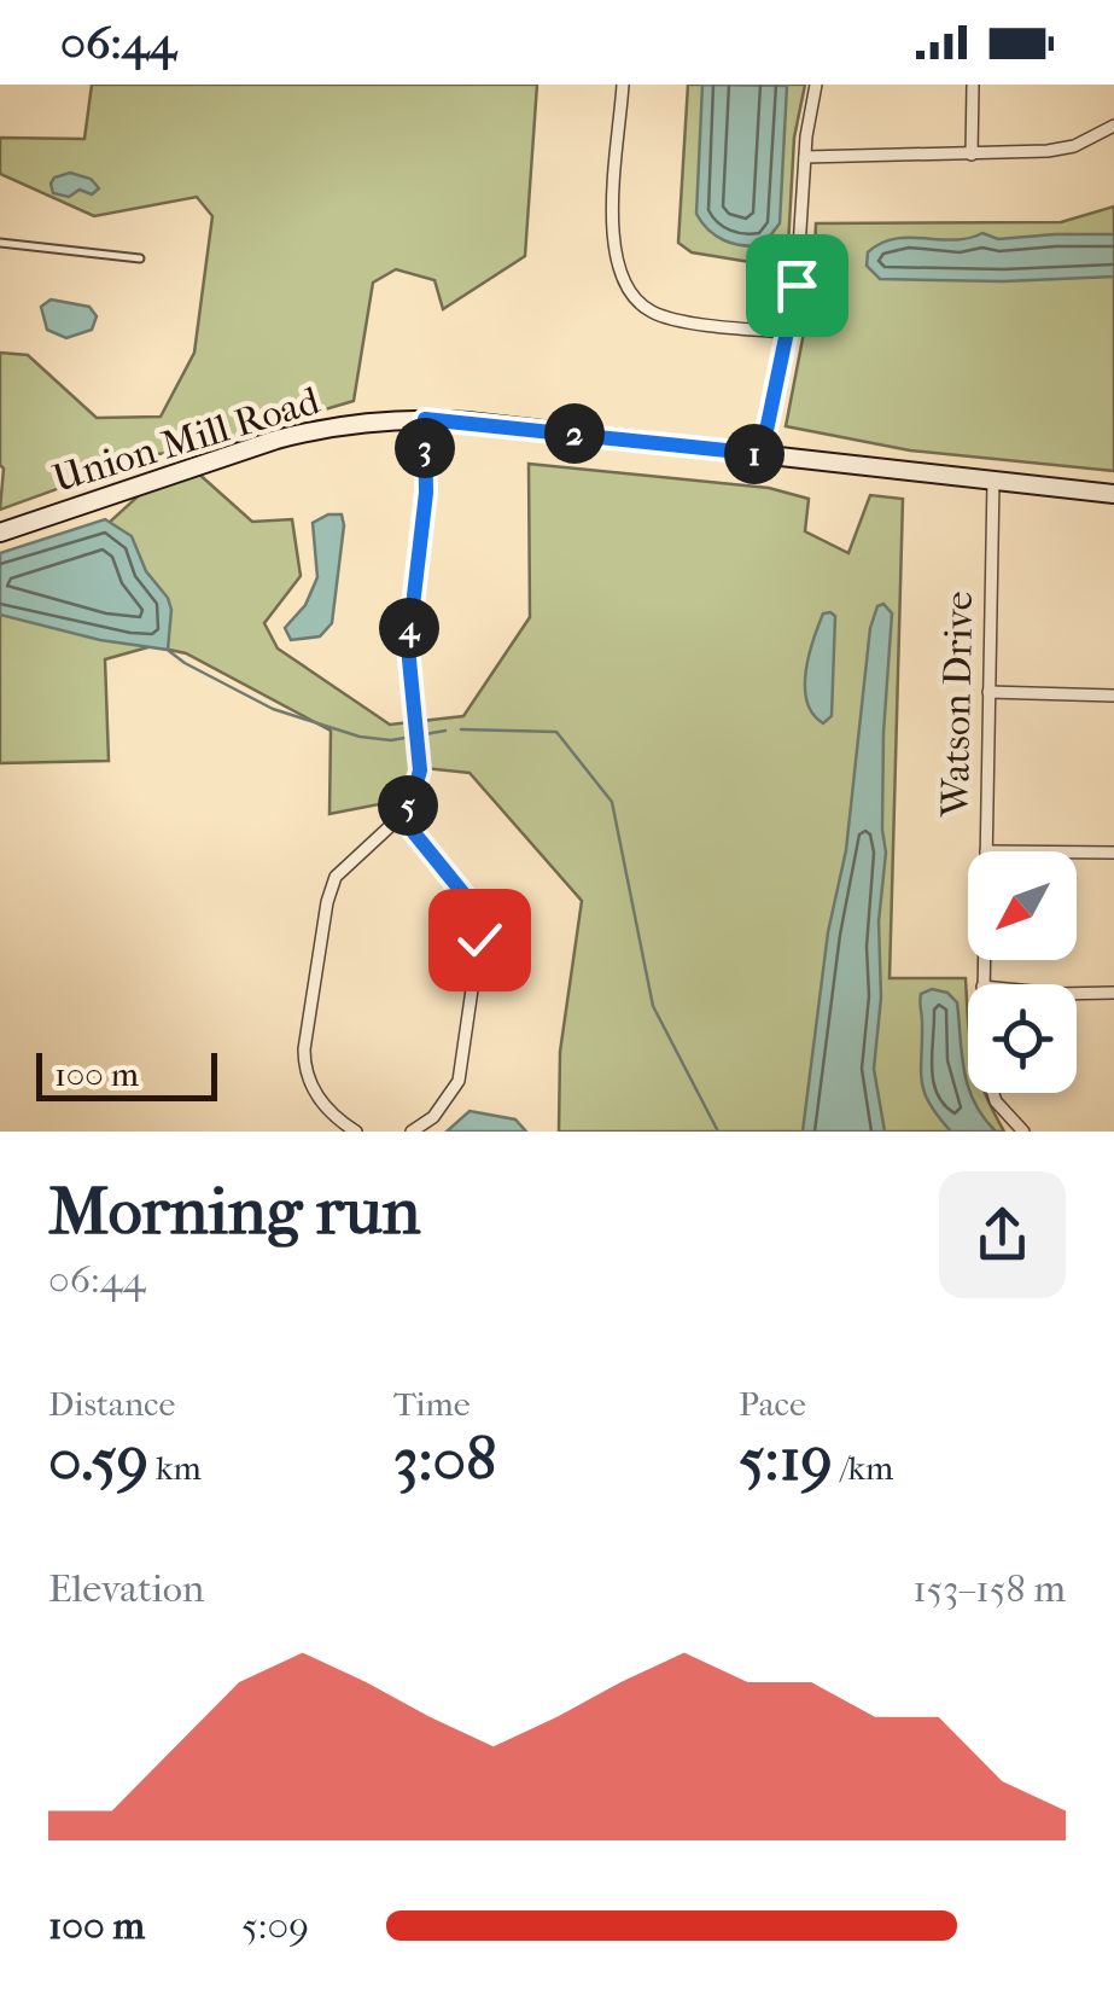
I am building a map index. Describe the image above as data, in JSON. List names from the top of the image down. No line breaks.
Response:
{"streets":{"street":["Union Mill Road","Watson Drive"]},"crossings":[["Union Mill Road","Watson Drive"]],"scale_bar":"100 m","north":"bottom left","page":{"status":"06:44","pins":["2","3","1","4","5"],"scale":"100 m","heading":["Morning run","06:44"],"stats":[["Distance","0.59 km"],["Time","3:08"],["Pace","5:19 /km"]],"chart":["Elevation","153–158 m"],"list":[{"name":"100 m","note":"5:09"}]}}
